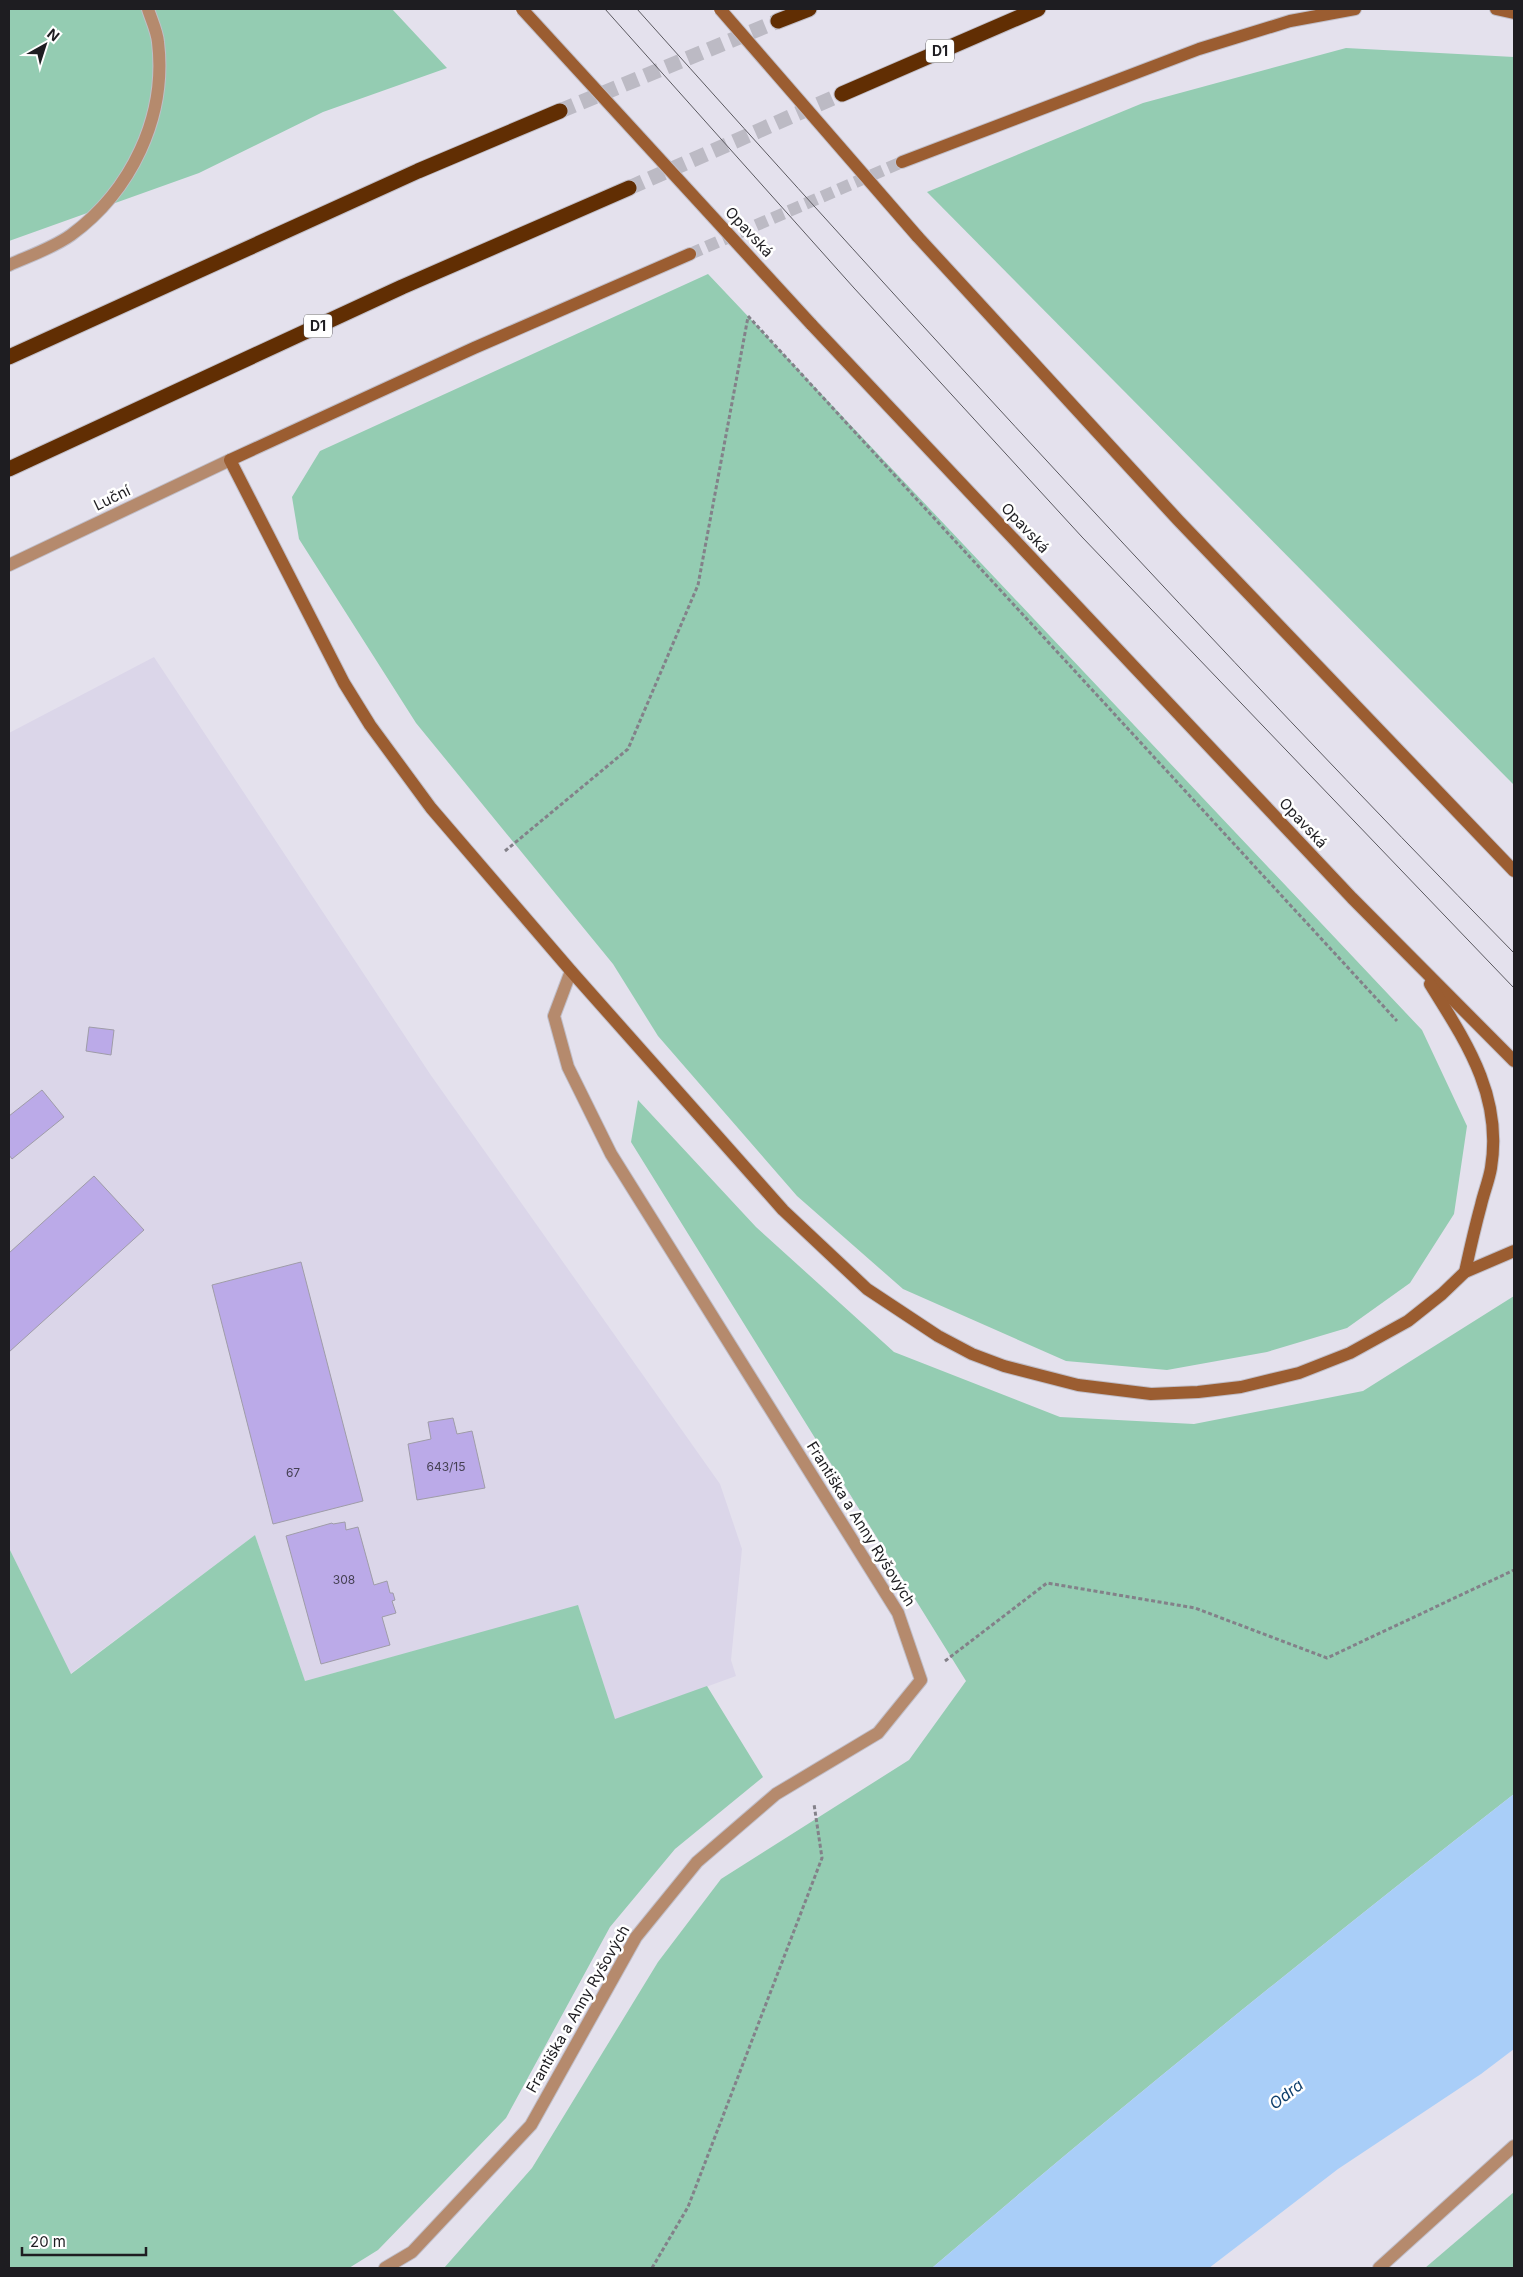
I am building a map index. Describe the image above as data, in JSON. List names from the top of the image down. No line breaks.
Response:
{"streets":{"highway":["D1"],"main road":["Opavská"],"street":["Luční","Františka a Anny Ryšových"]},"water":["Odra"],"house_numbers":["643/15","67","308"],"scale_bar":"20 m","north":"top right"}
